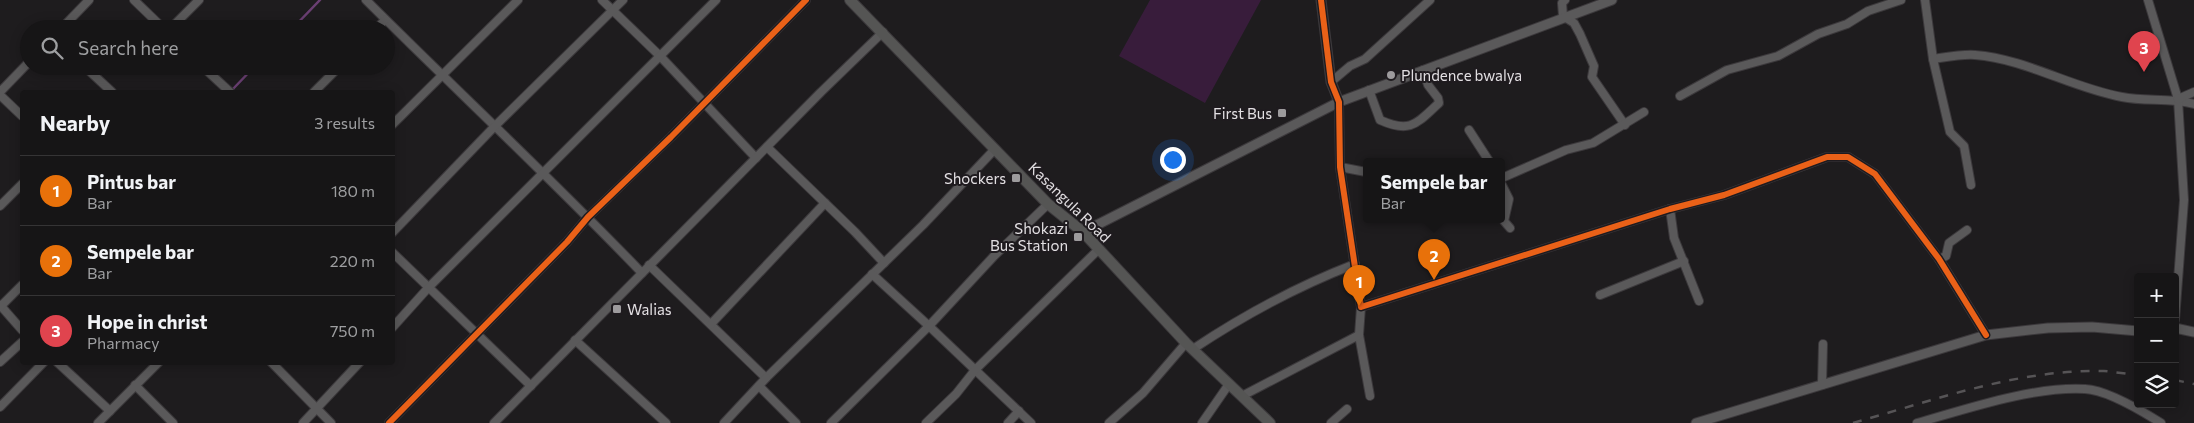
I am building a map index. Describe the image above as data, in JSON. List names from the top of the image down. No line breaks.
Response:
{"streets":{"main road":["Kasangula Road"]},"places":{"other":["Plundence bwalya"],"transit":["First Bus","Shockers","Shokazi Bus Station","Walias"]},"page":{"search":"Search here","pins":["3","2","1"],"heading":["Nearby","3 results"],"list":[{"mark":"1","name":"Pintus bar","note":"Bar","value":"180 m"},{"mark":"2","name":"Sempele bar","note":"Bar","value":"220 m"},{"mark":"3","name":"Hope in christ","note":"Pharmacy","value":"750 m"}],"popup":["Sempele bar","Bar"],"map_buttons":["+","−"]}}
